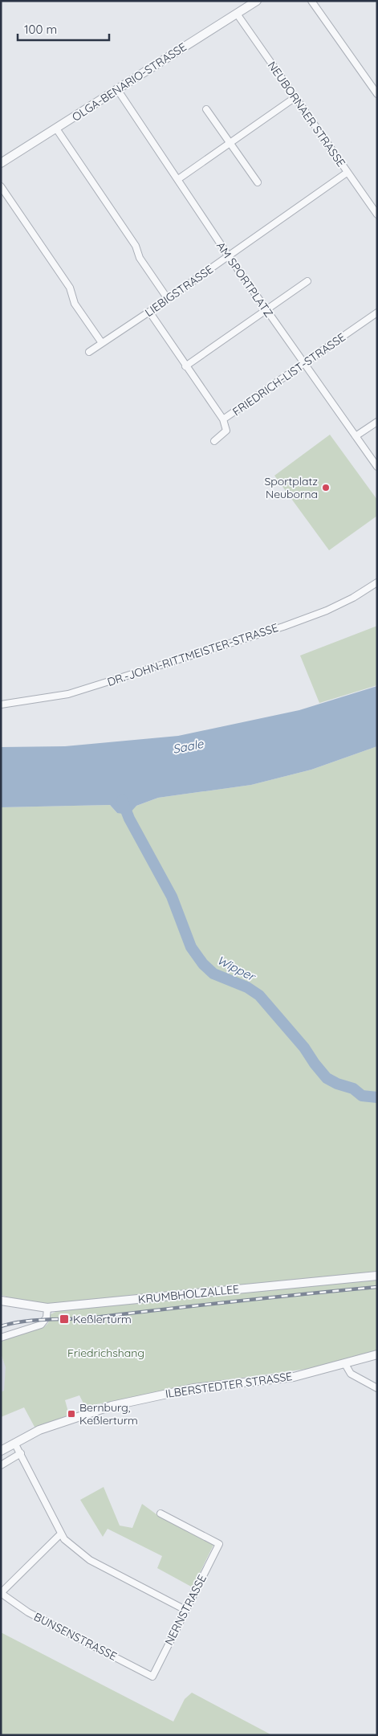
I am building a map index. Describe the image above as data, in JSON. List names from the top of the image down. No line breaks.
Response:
{"streets":{"street":["OLGA-BENARIO-STRASSE","NEUBORNAER STRASSE","AM SPORTPLATZ","LIEBIGSTRASSE","FRIEDRICH-LIST-STRASSE","DR.-JOHN-RITTMEISTER-STRASSE","KRUMBHOLZALLEE","ILBERSTEDTER STRASSE","NERNSTRASSE","BUNSENSTRASSE"]},"crossings":[["OLGA-BENARIO-STRASSE","NEUBORNAER STRASSE"],["OLGA-BENARIO-STRASSE","AM SPORTPLATZ"],["NEUBORNAER STRASSE","LIEBIGSTRASSE"],["AM SPORTPLATZ","LIEBIGSTRASSE"],["AM SPORTPLATZ","FRIEDRICH-LIST-STRASSE"],["NERNSTRASSE","BUNSENSTRASSE"]],"water":["Saale","Wipper"],"parks":["Friedrichshang"],"places":{"other":["Sportplatz Neuborna"],"transit":["Keßlerturm","Bernburg, Keßlerturm"]},"scale_bar":"100 m"}
